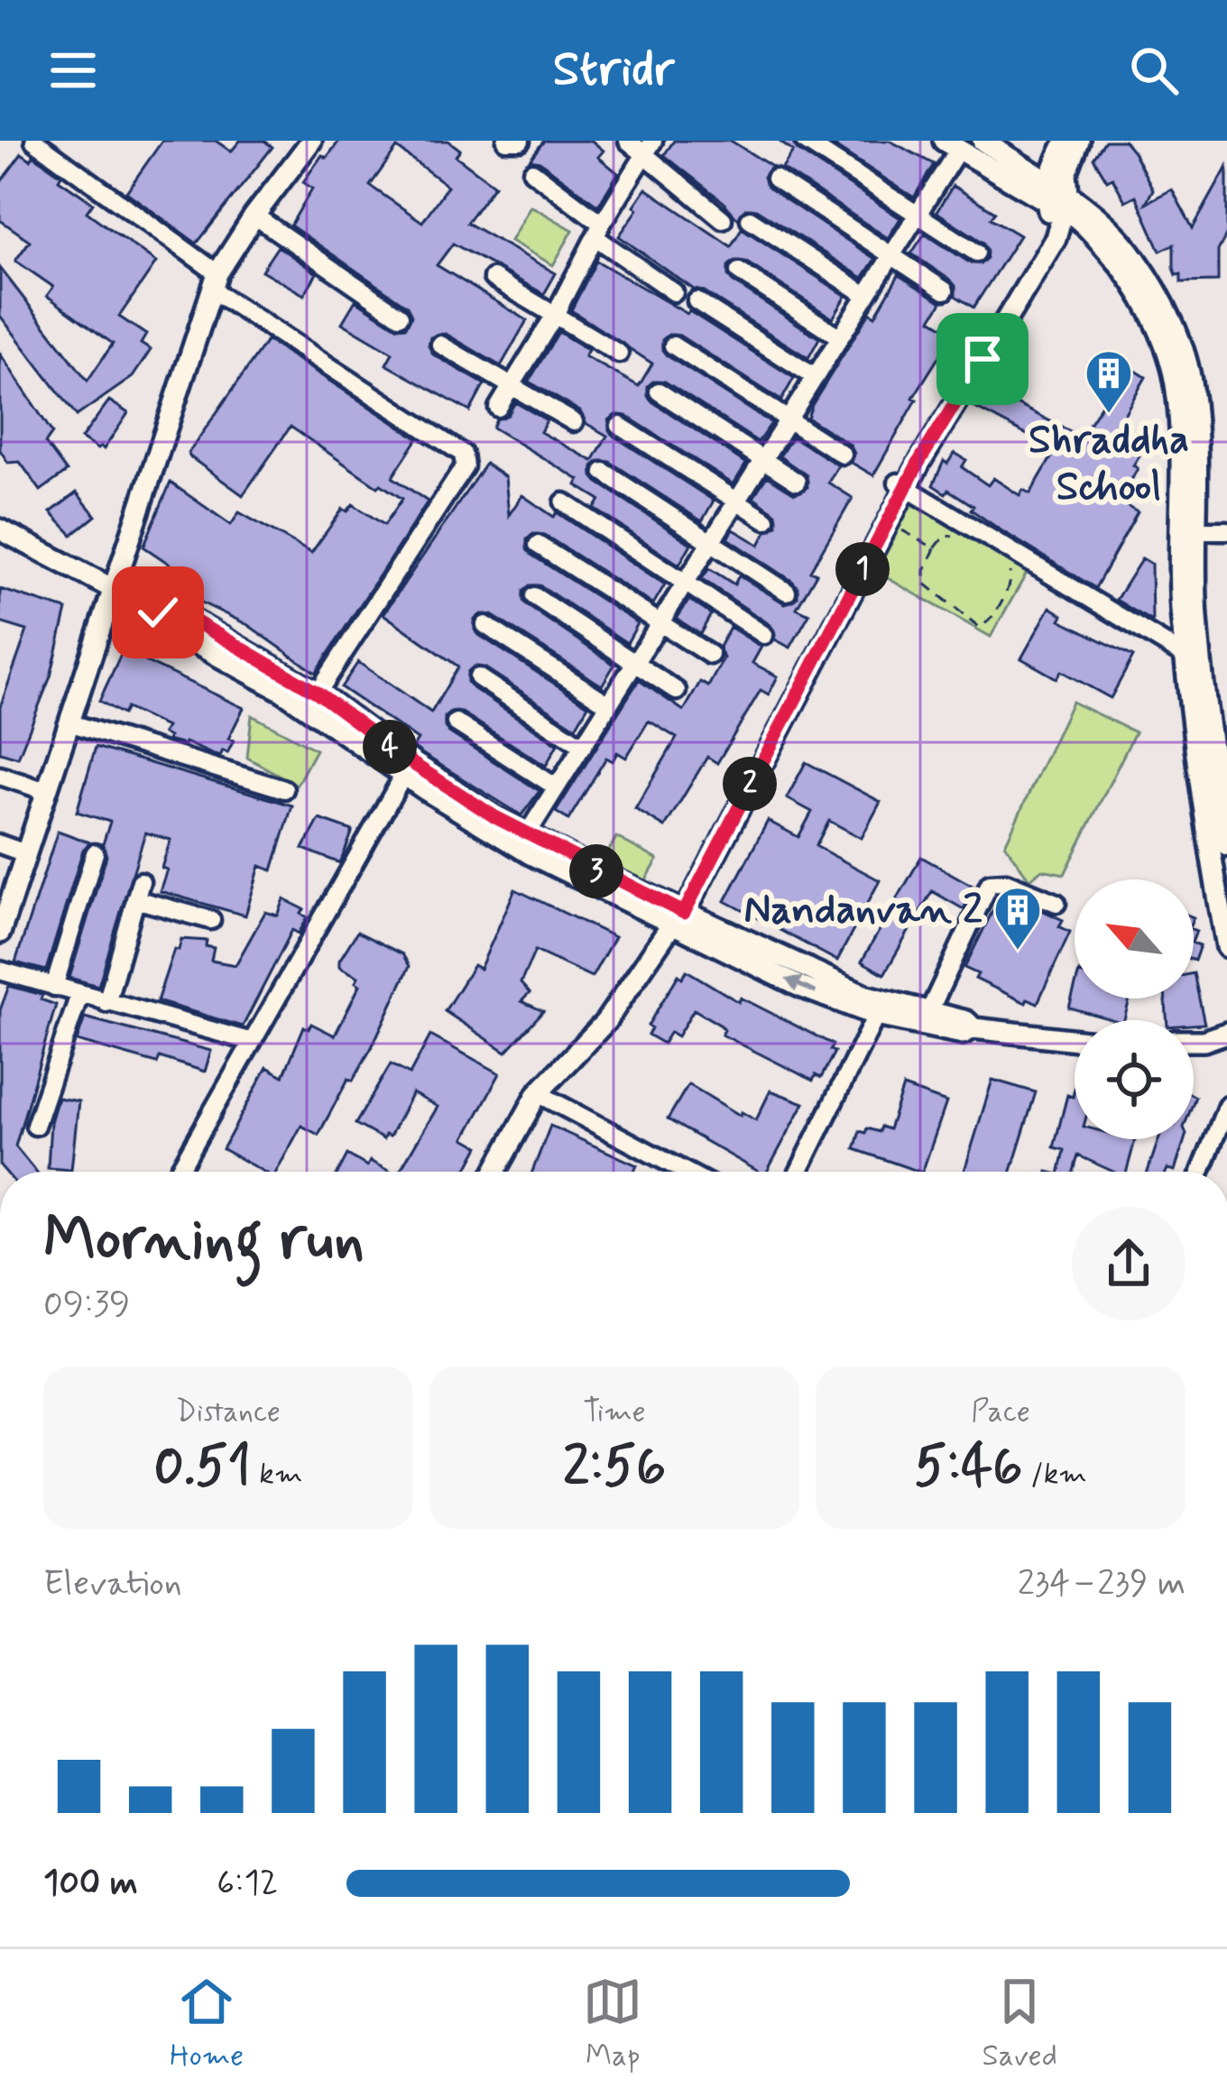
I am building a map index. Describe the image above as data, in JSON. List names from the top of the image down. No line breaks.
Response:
{"places":{"building":["Shraddha School","Nandanvan 2"]},"north":"top left","page":{"header":"Stridr","pins":["1","4","2","3"],"heading":["Morning run","09:39"],"stats":[["Distance","0.51 km"],["Time","2:56"],["Pace","5:46 /km"]],"chart":["Elevation","234–239 m"],"list":[{"name":"100 m","note":"6:12"}],"tabs":["Home","Map","Saved"]}}
